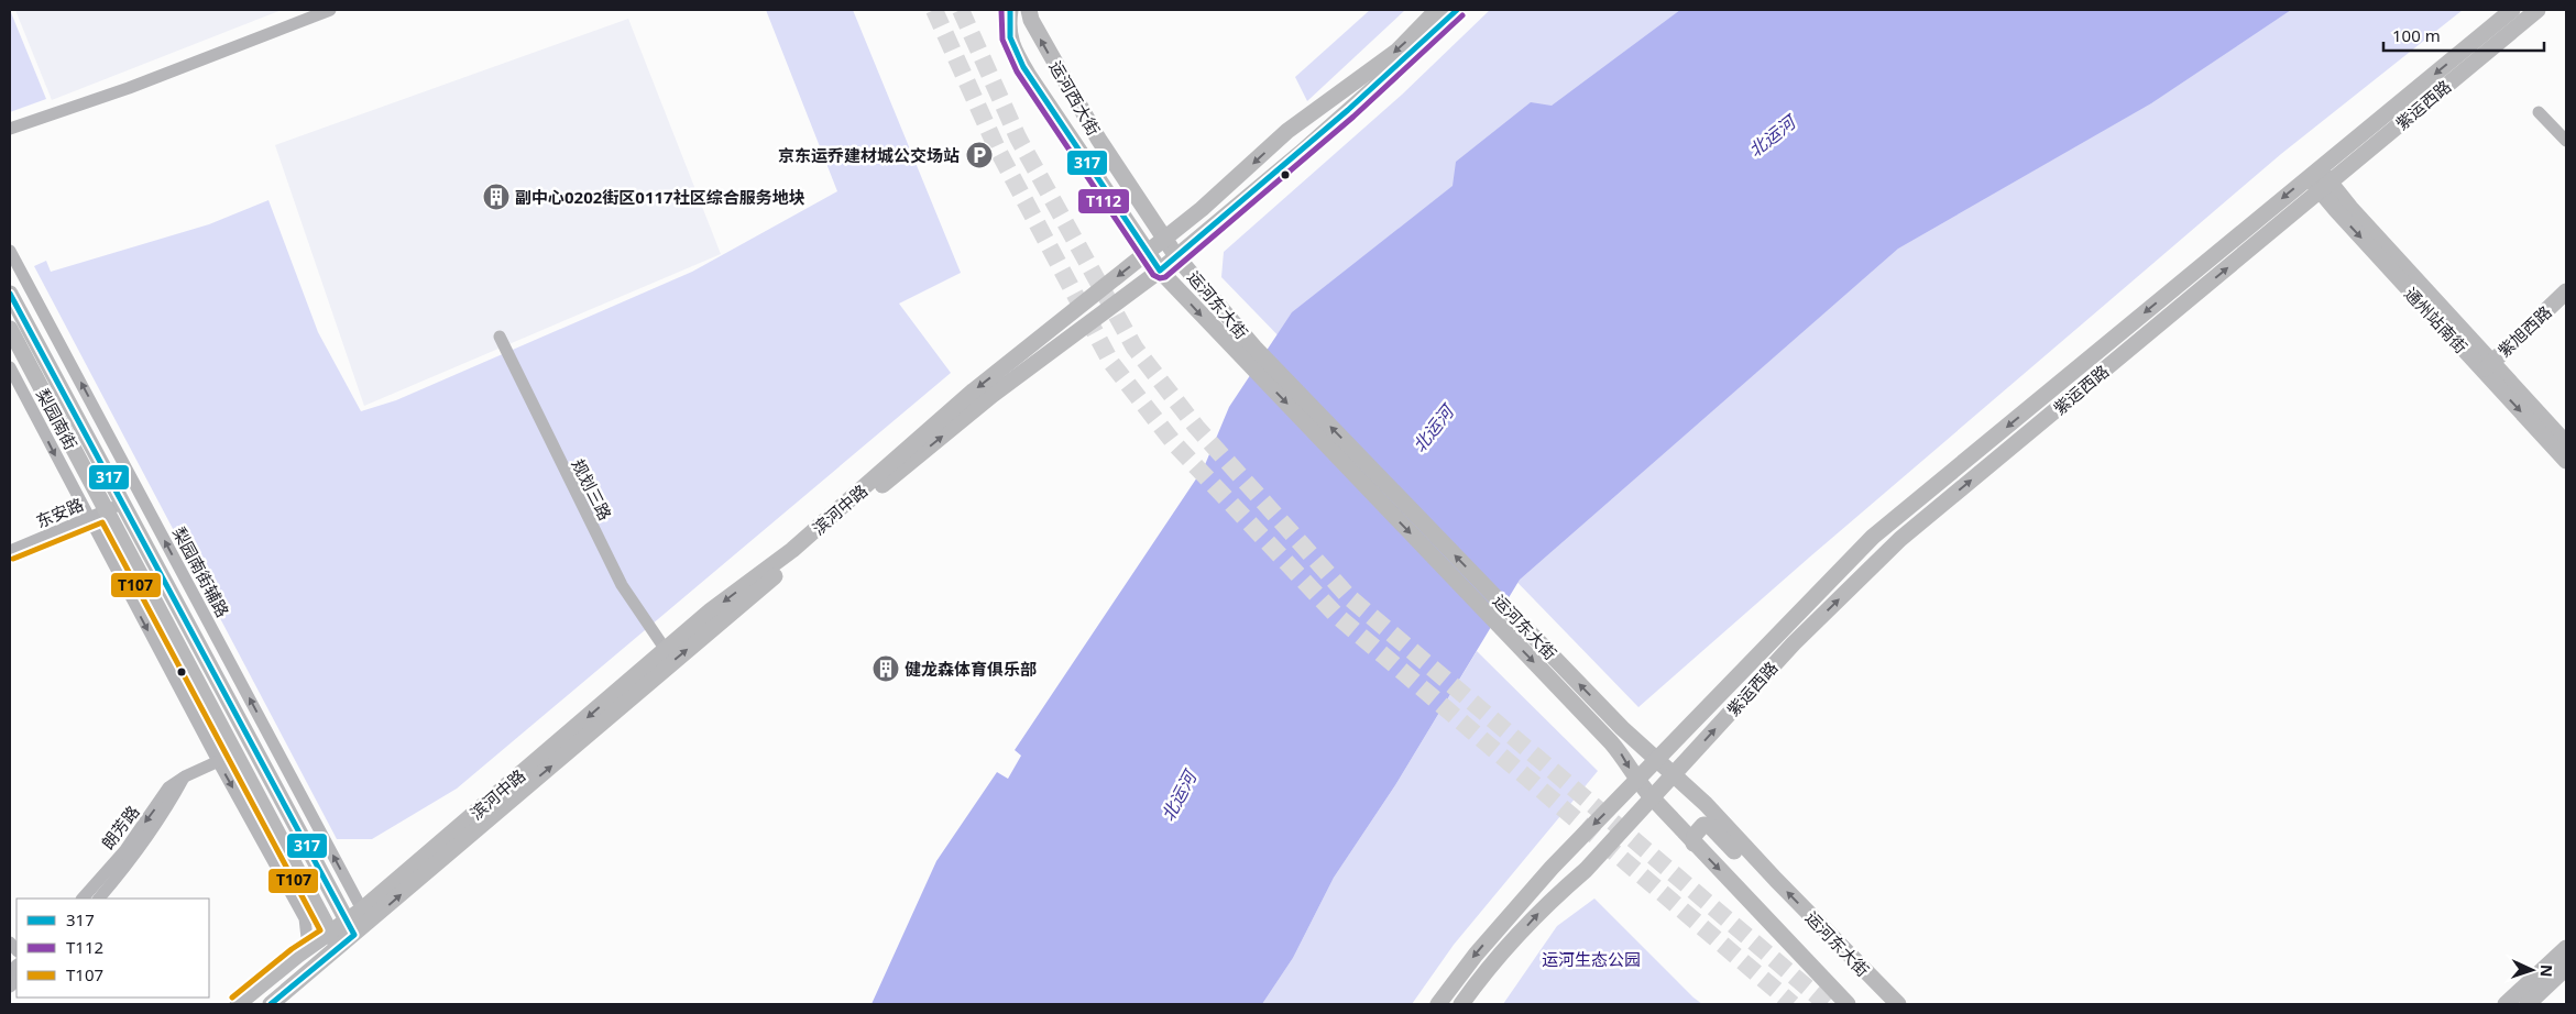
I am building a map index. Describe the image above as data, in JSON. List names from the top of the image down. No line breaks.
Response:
{"streets":{"main road":["运河西大街","紫运西路","运河东大街","通州站南街","紫旭西路","梨园南街","滨河中路"],"street":["规划三路","东安路","梨园南街辅路","朗芳路"]},"crossings":[["运河西大街","运河东大街"],["运河西大街","滨河中路"],["紫运西路","运河东大街"],["紫运西路","通州站南街"],["运河东大街","滨河中路"],["通州站南街","紫旭西路"],["梨园南街","滨河中路"],["梨园南街","东安路"],["梨园南街","朗芳路"],["规划三路","滨河中路"],["滨河中路","梨园南街辅路"]],"water":["北运河"],"parks":["运河生态公园"],"places":{"parking":["京东运乔建材城公交场站"],"building":["副中心0202街区0117社区综合服务地块","健龙森体育俱乐部"]},"lines":["transit line 317","transit line T112","transit line T107"],"legend":["317","T112","T107"],"scale_bar":"100 m","north":"right"}
